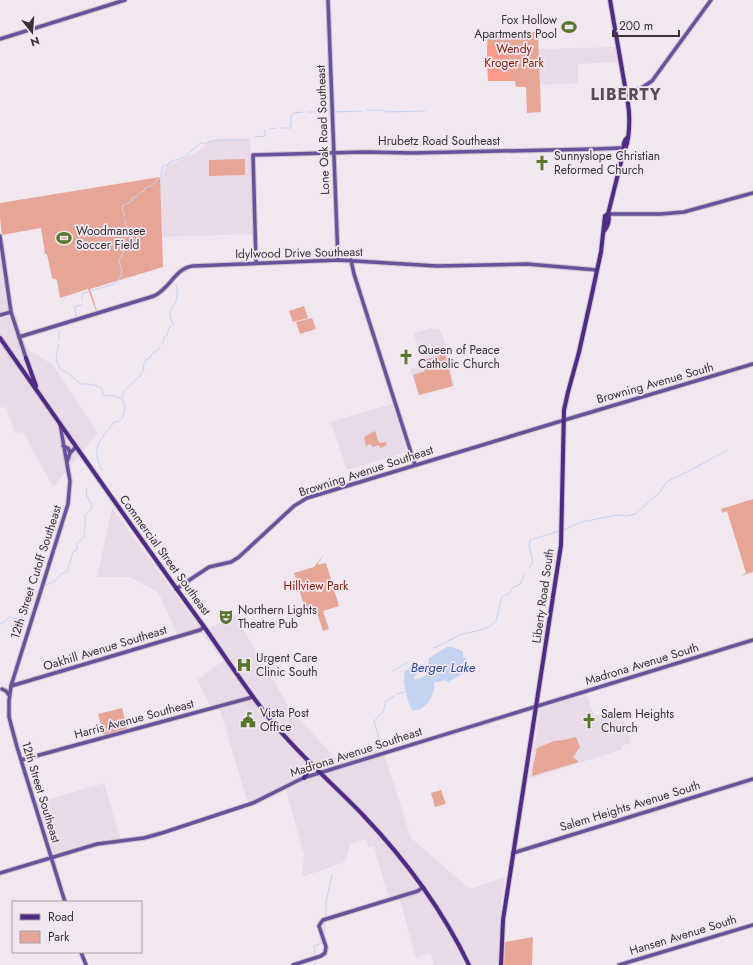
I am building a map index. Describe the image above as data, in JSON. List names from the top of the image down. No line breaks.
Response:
{"streets":{"main road":["Commercial Street Southeast","Liberty Road South"],"street":["Lone Oak Road Southeast","Hrubetz Road Southeast","Idylwood Drive Southeast","Browning Avenue South","Browning Avenue Southeast","12th Street Cutoff Southeast","Oakhill Avenue Southeast","Madrona Avenue South","Harris Avenue Southeast","Madrona Avenue Southeast","12th Street Southeast","Salem Heights Avenue South","Hansen Avenue South"]},"crossings":[["Lone Oak Road Southeast","Hrubetz Road Southeast"],["Lone Oak Road Southeast","Idylwood Drive Southeast"],["Hrubetz Road Southeast","Idylwood Drive Southeast"],["Hrubetz Road Southeast","Liberty Road South"],["Idylwood Drive Southeast","Liberty Road South"],["Browning Avenue South","Browning Avenue Southeast"],["Browning Avenue South","Liberty Road South"],["Browning Avenue Southeast","Commercial Street Southeast"],["Browning Avenue Southeast","Liberty Road South"],["Commercial Street Southeast","12th Street Cutoff Southeast"],["Commercial Street Southeast","Oakhill Avenue Southeast"],["Commercial Street Southeast","Harris Avenue Southeast"],["Commercial Street Southeast","Madrona Avenue Southeast"],["12th Street Cutoff Southeast","Oakhill Avenue Southeast"],["12th Street Cutoff Southeast","12th Street Southeast"],["Liberty Road South","Madrona Avenue South"],["Liberty Road South","Madrona Avenue Southeast"],["Liberty Road South","Salem Heights Avenue South"],["Oakhill Avenue Southeast","12th Street Southeast"],["Madrona Avenue South","Madrona Avenue Southeast"],["Harris Avenue Southeast","12th Street Southeast"],["Madrona Avenue Southeast","12th Street Southeast"]],"districts":["LIBERTY"],"water":["Berger Lake"],"parks":["Wendy Kroger Park","Hillview Park"],"places":{"sports":["Fox Hollow Apartments Pool","Woodmansee Soccer Field"],"church":["Sunnyslope Christian Reformed Church","Queen of Peace Catholic Church","Salem Heights Church"],"theatre":["Northern Lights Theatre Pub"],"hospital":["Urgent Care Clinic South"],"public building":["Vista Post Office"]},"legend":["Road","Park"],"scale_bar":"200 m","north":"bottom"}
